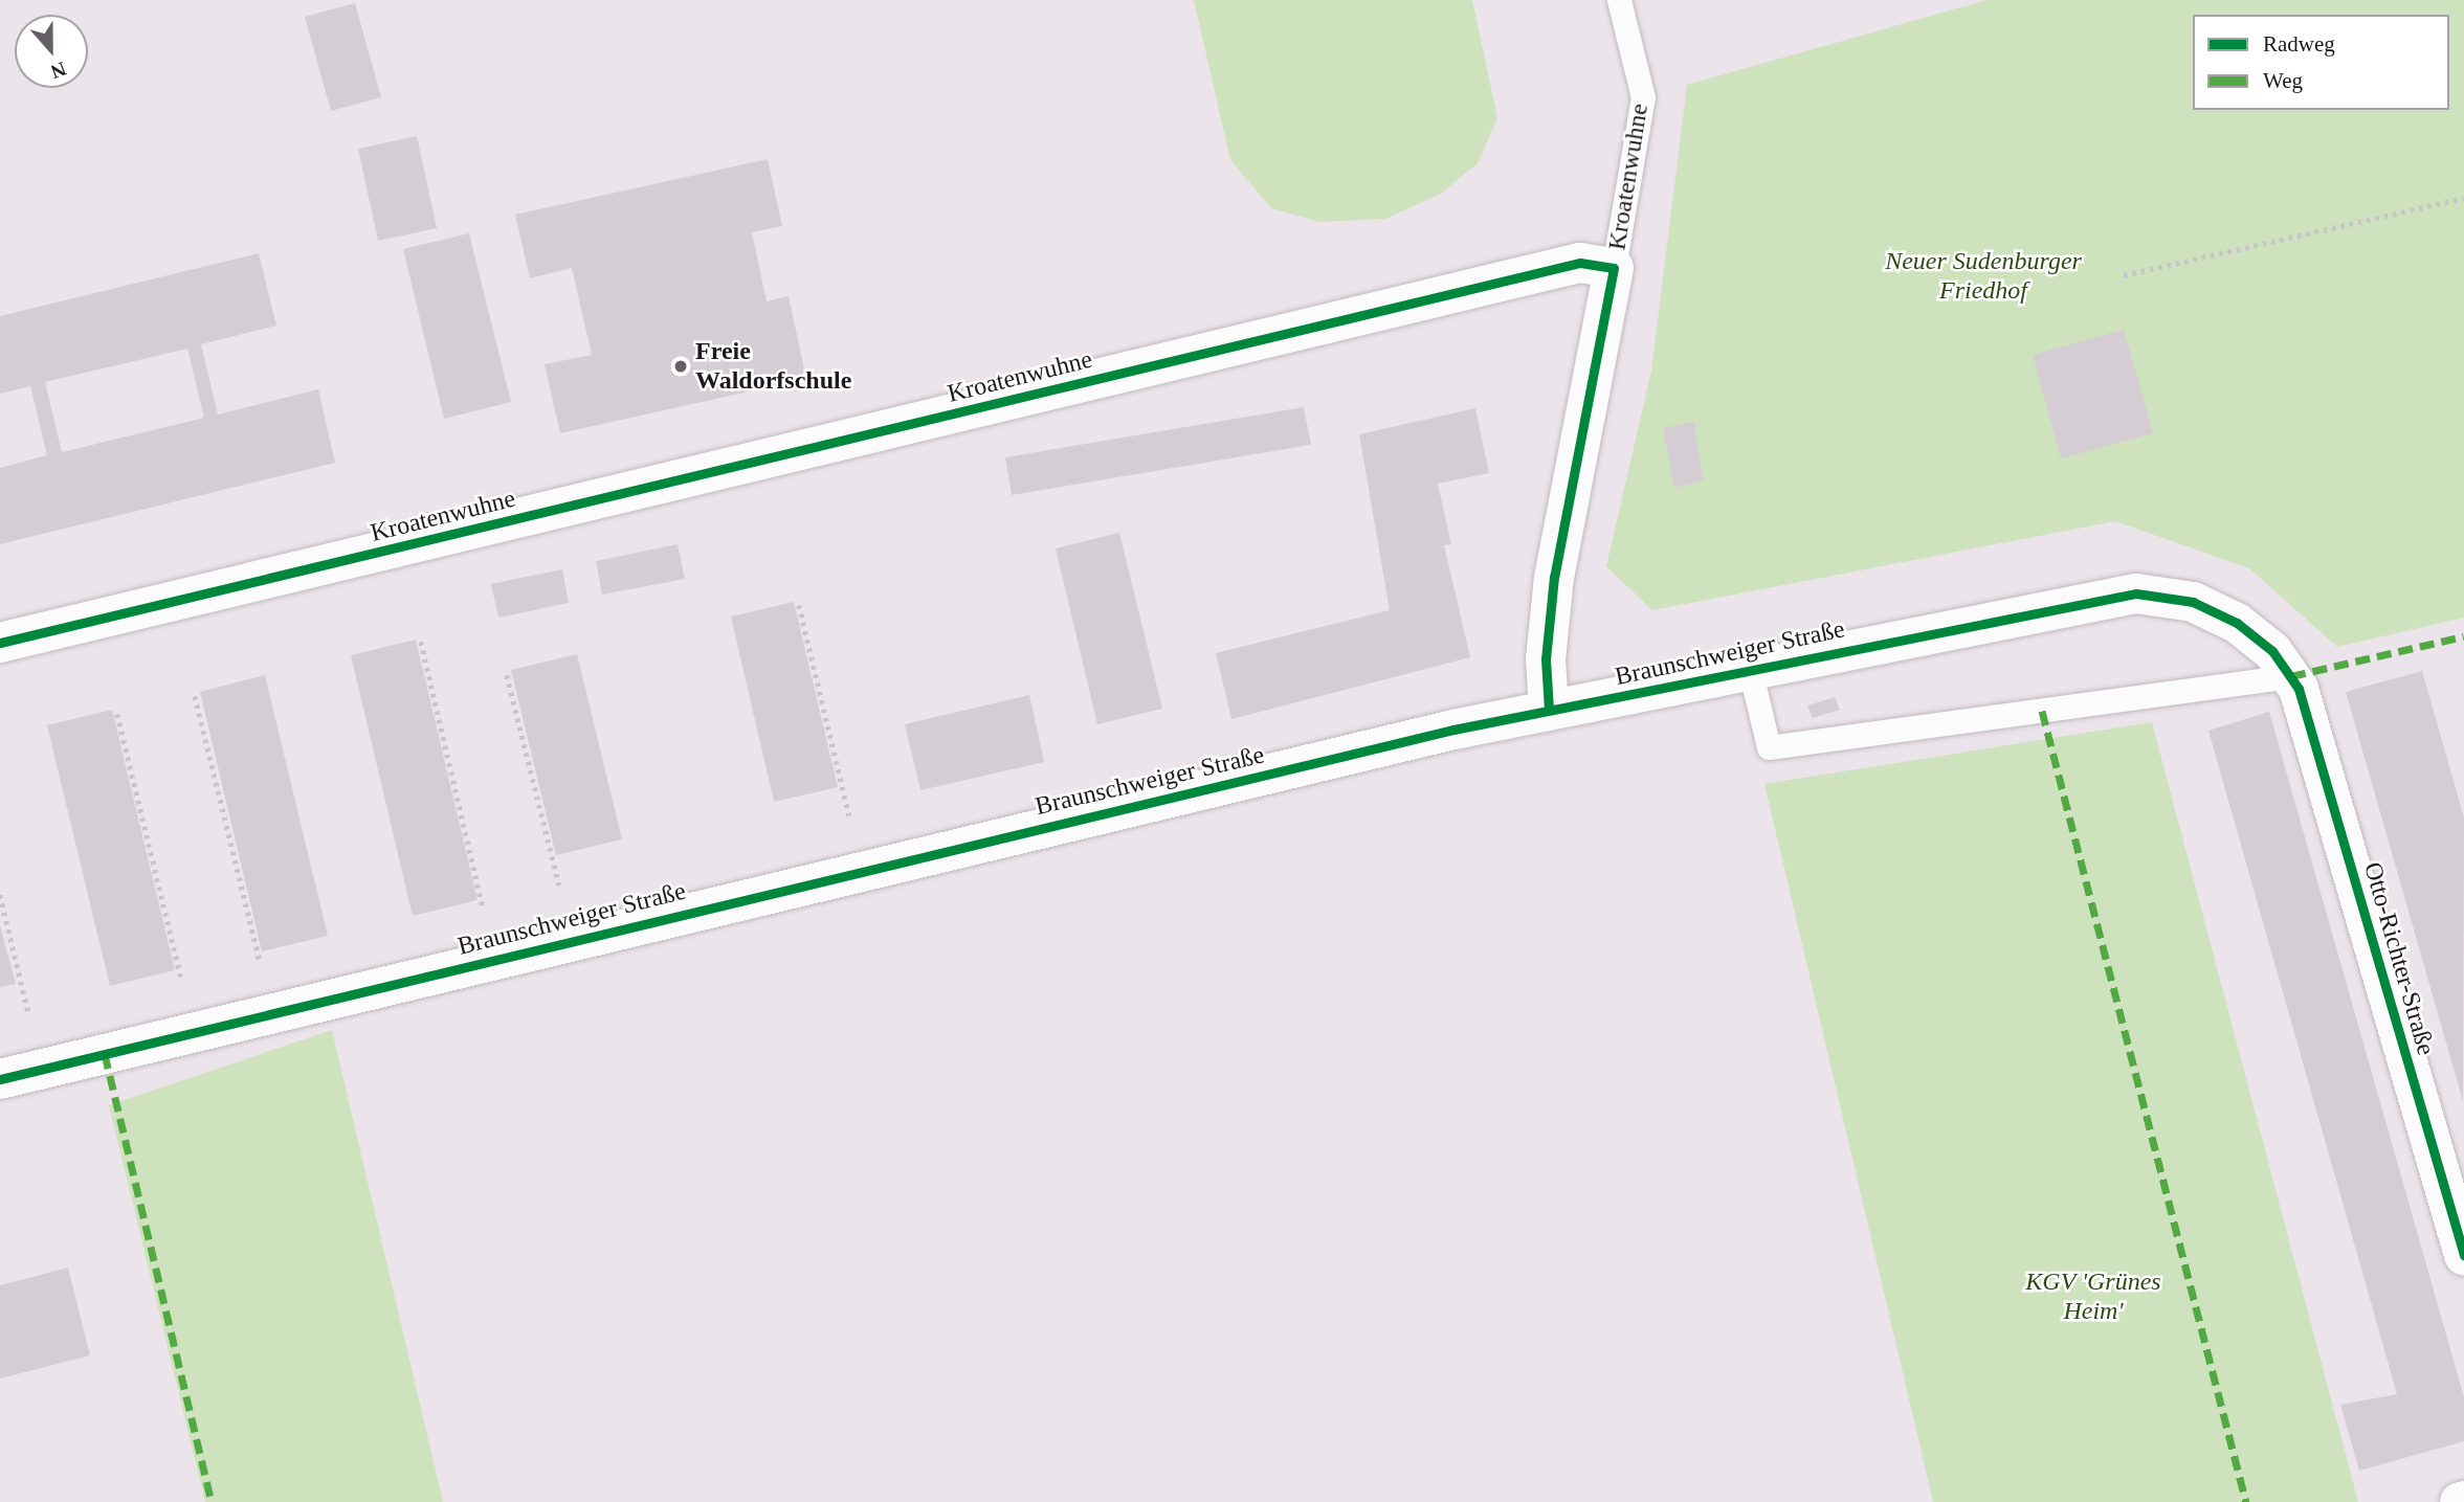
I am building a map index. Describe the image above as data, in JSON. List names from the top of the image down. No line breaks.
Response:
{"streets":{"street":["Kroatenwuhne","Braunschweiger Straße","Otto-Richter-Straße"]},"crossings":[["Kroatenwuhne","Braunschweiger Straße"],["Braunschweiger Straße","Otto-Richter-Straße"]],"parks":["Neuer Sudenburger Friedhof","KGV 'Grünes Heim'"],"places":["Freie Waldorfschule"],"legend":["Radweg","Weg"],"north":"bottom"}
